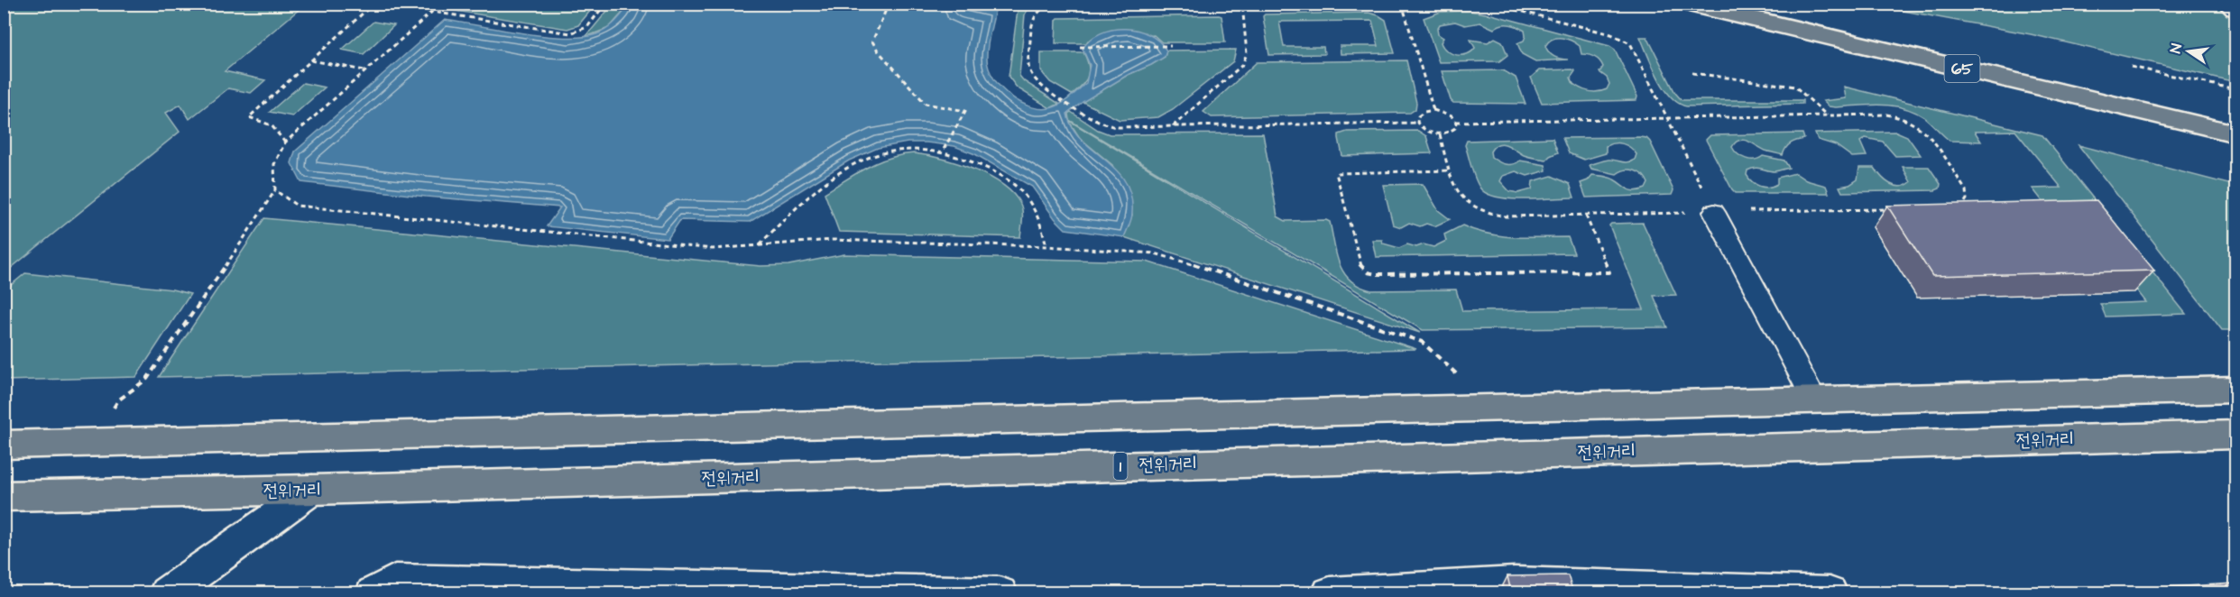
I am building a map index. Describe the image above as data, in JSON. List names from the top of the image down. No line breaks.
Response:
{"streets":{"main road":["65","전위거리","1"]},"north":"left"}
